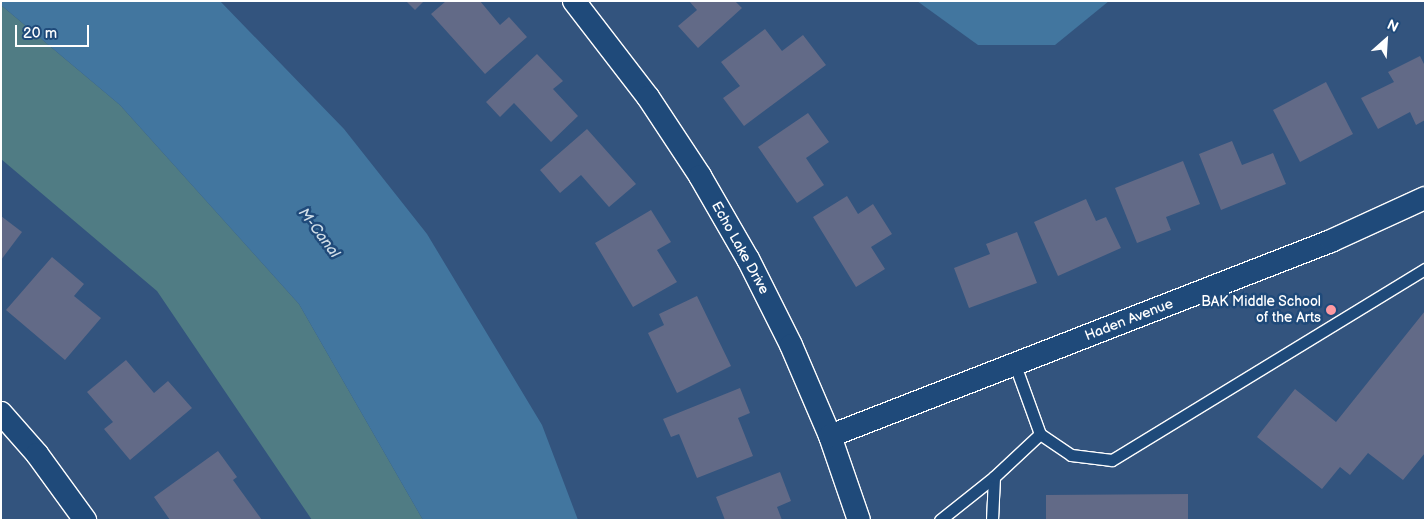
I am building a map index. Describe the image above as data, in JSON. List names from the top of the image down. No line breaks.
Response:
{"streets":{"street":["Echo Lake Drive","Haden Avenue"]},"crossings":[["Echo Lake Drive","Haden Avenue"]],"water":["M-Canal"],"places":["BAK Middle School of the Arts"],"scale_bar":"20 m","north":"top right"}
